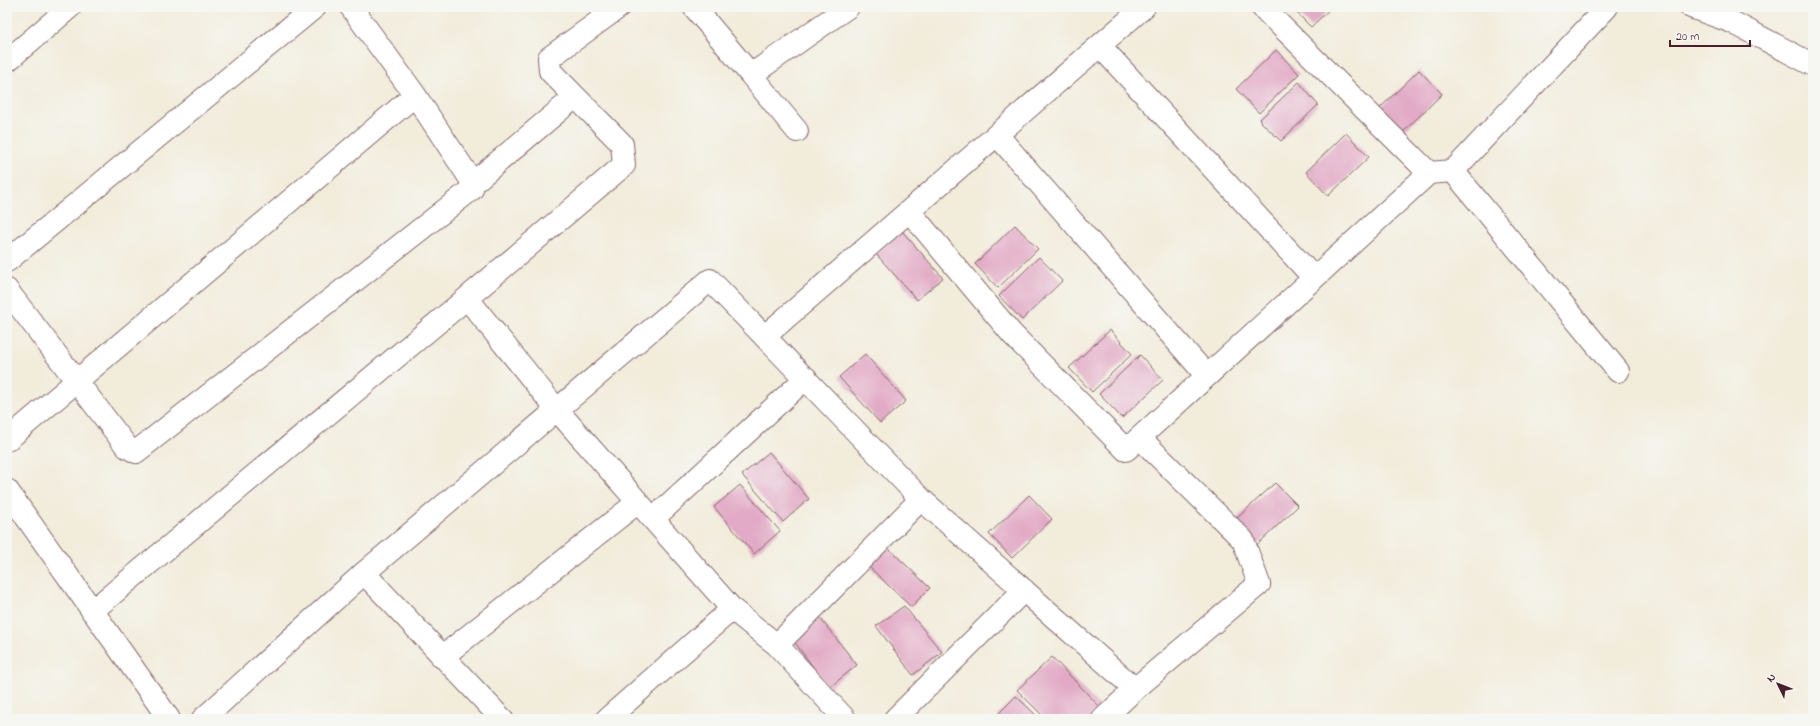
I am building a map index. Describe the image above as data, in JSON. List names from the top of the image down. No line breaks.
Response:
{"scale_bar":"20 m","north":"top left"}
